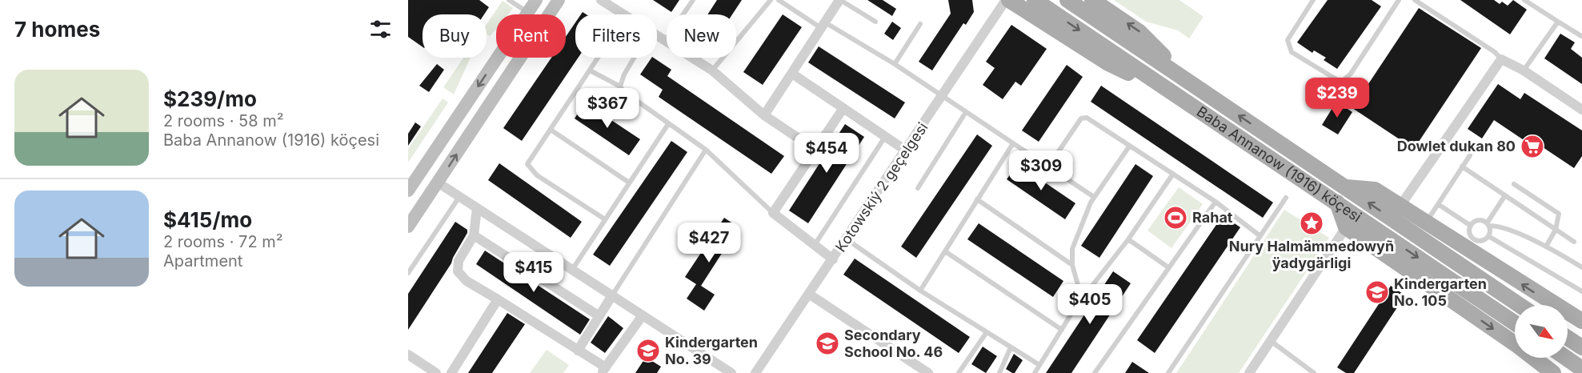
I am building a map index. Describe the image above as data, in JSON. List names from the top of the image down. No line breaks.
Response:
{"streets":{"main road":["Baba Annanow (1916) köçesi"],"street":["Kotowskiý 2 geçelgesi"]},"places":{"supermarket":["Dowlet dukan 80"],"sports":["Rahat"],"place":["Nury Halmämmedowyñ ÿadygärligi"],"school or university":["Kindergarten No. 105","Secondary School No. 46","Kindergarten No. 39"]},"north":"bottom right","page":{"heading":"7 homes","chip":["Buy","Rent","Filters","New"],"list":[{"name":"$239/mo","note":"2 rooms · 58 m² · Baba Annanow (1916) köçesi"},{"name":"$415/mo","note":"2 rooms · 72 m² · Apartment"}],"price":["$239","$367","$454","$309","$427","$415","$405"]}}
